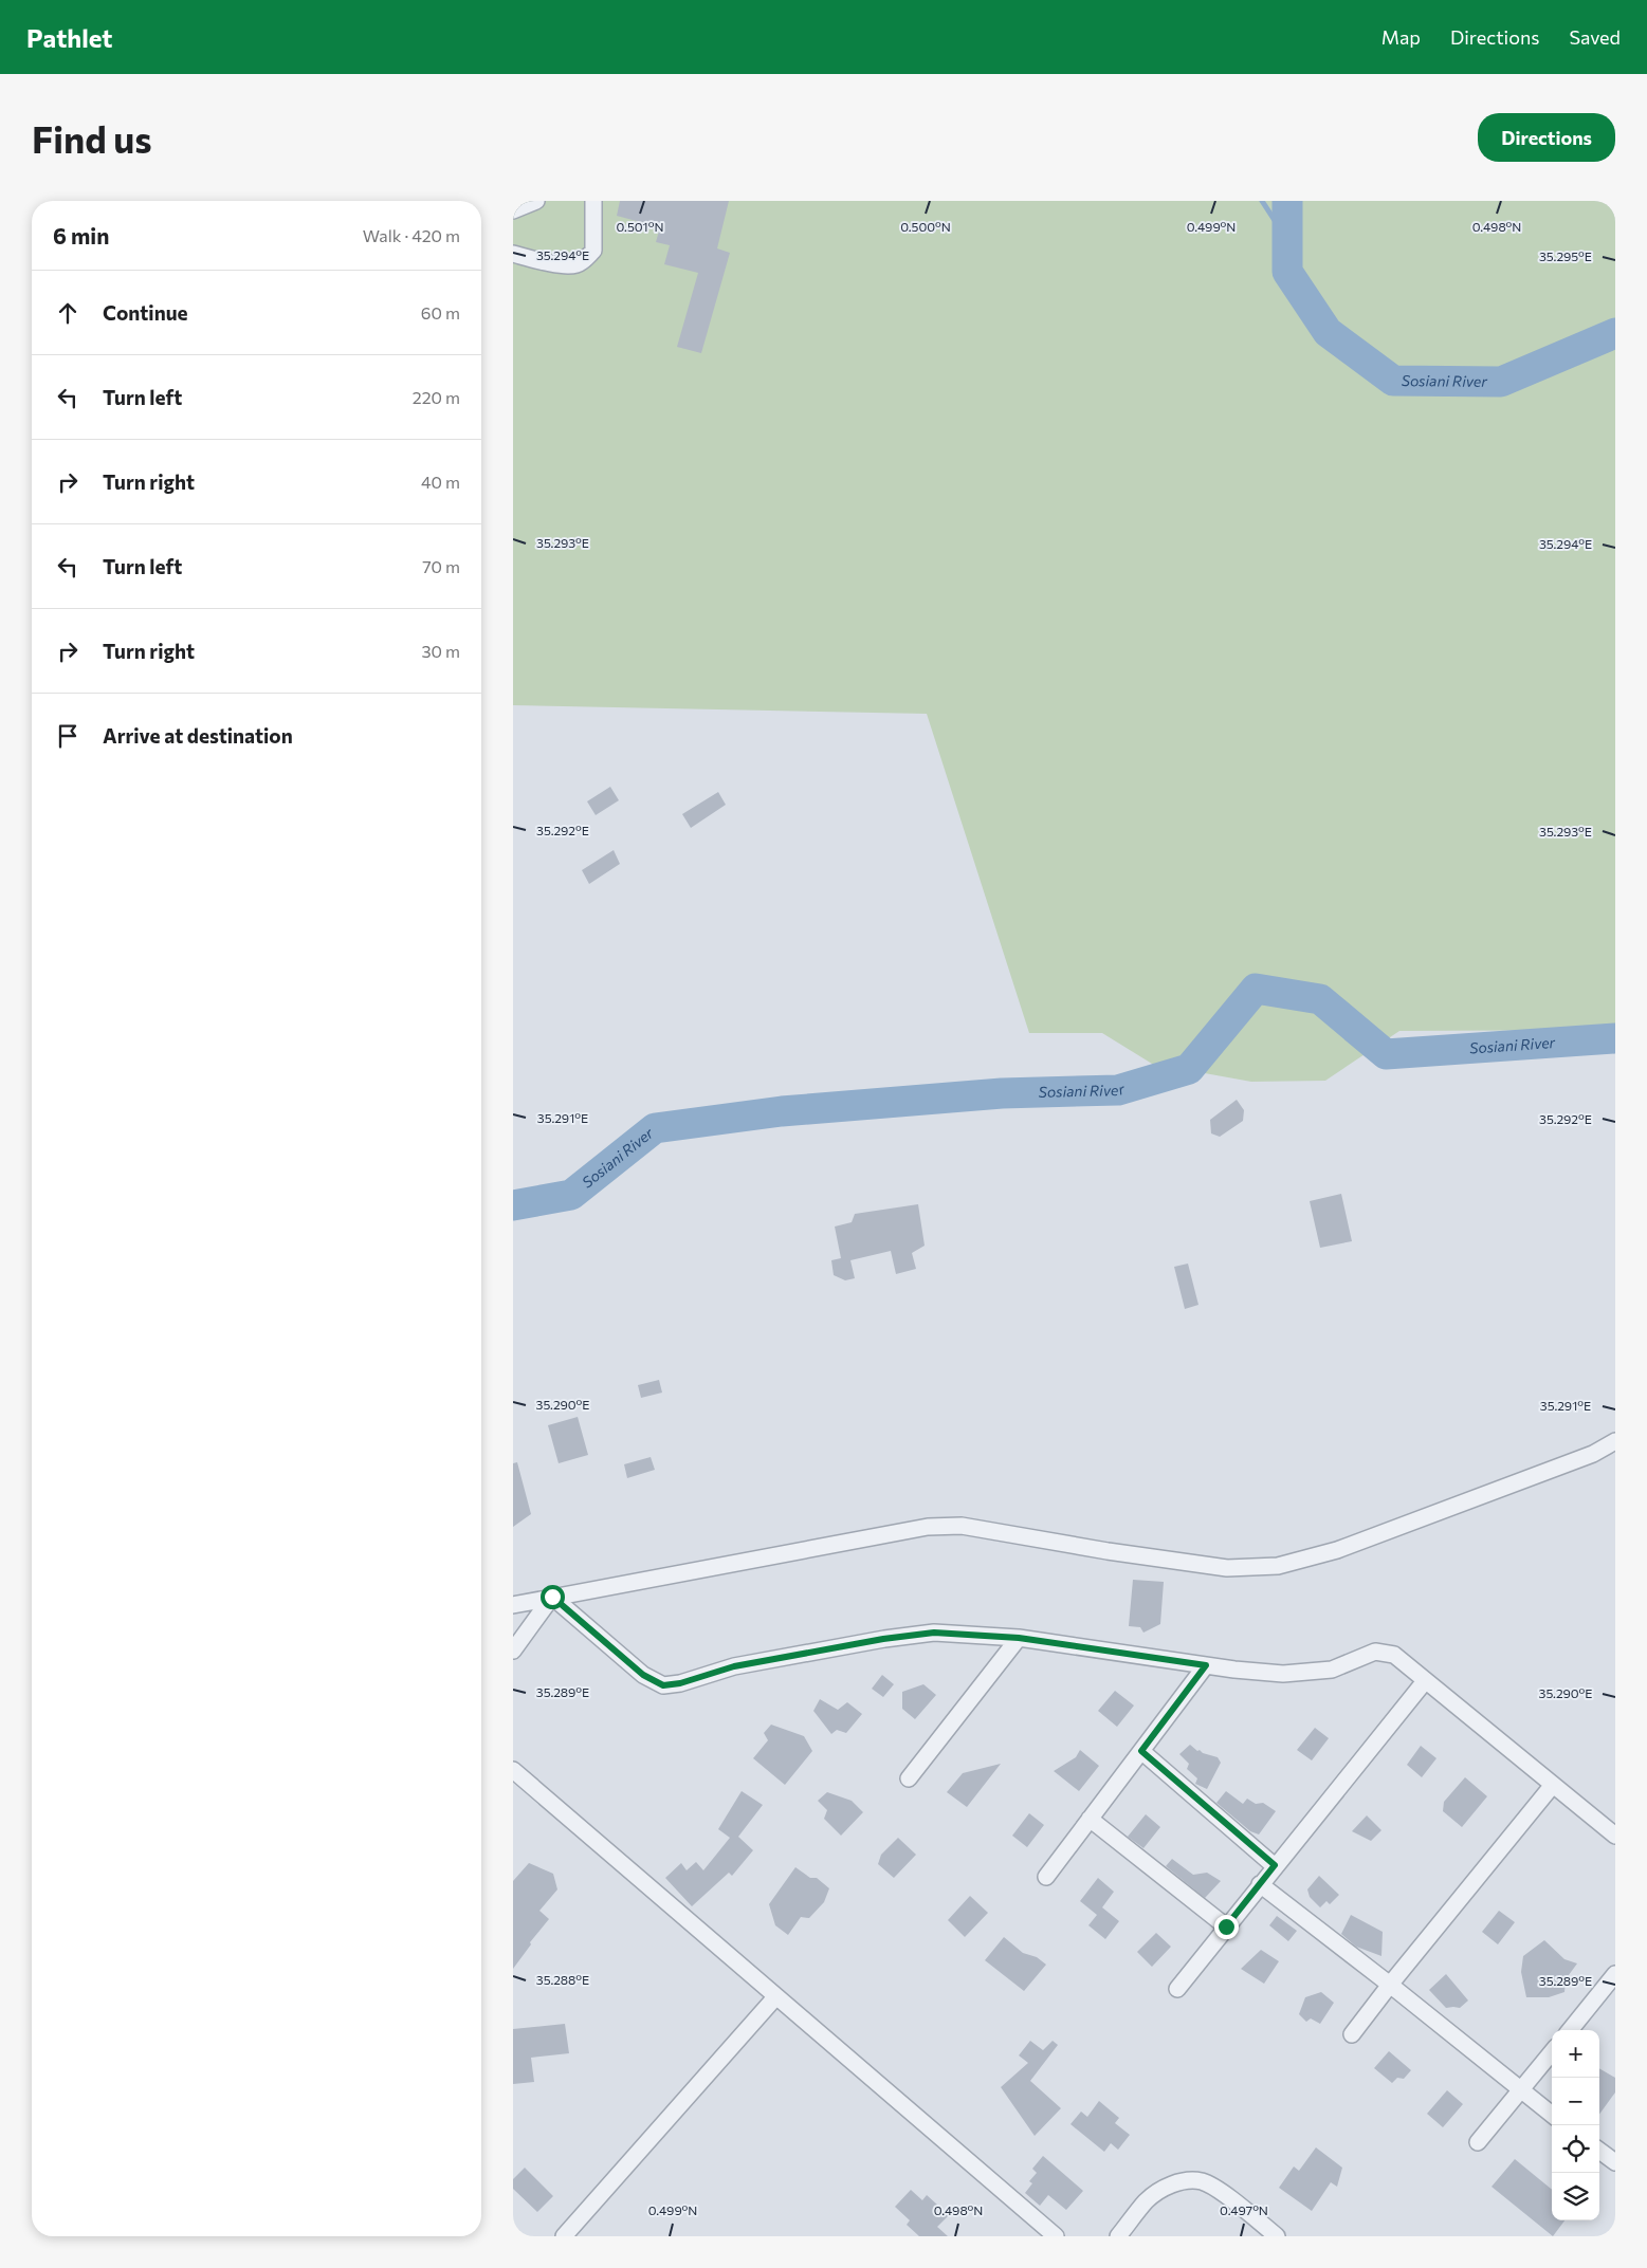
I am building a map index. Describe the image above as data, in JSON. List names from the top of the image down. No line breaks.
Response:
{"water":["Sosiani River"],"page":{"header":"Pathlet","nav":["Map","Directions","Saved"],"buttons":"Directions","title":"Find us","heading":["6 min","Walk · 420 m"],"list":[["Continue","60 m"],["Turn left","220 m"],["Turn right","40 m"],["Turn left","70 m"],["Turn right","30 m"],"Arrive at destination"],"map_buttons":["+","−"]},"coordinates":["0.501°N","0.500°N","0.499°N","0.498°N","35.294°E","35.295°E","35.293°E","35.292°E","35.291°E","35.290°E","35.289°E","35.288°E","0.497°N"]}
